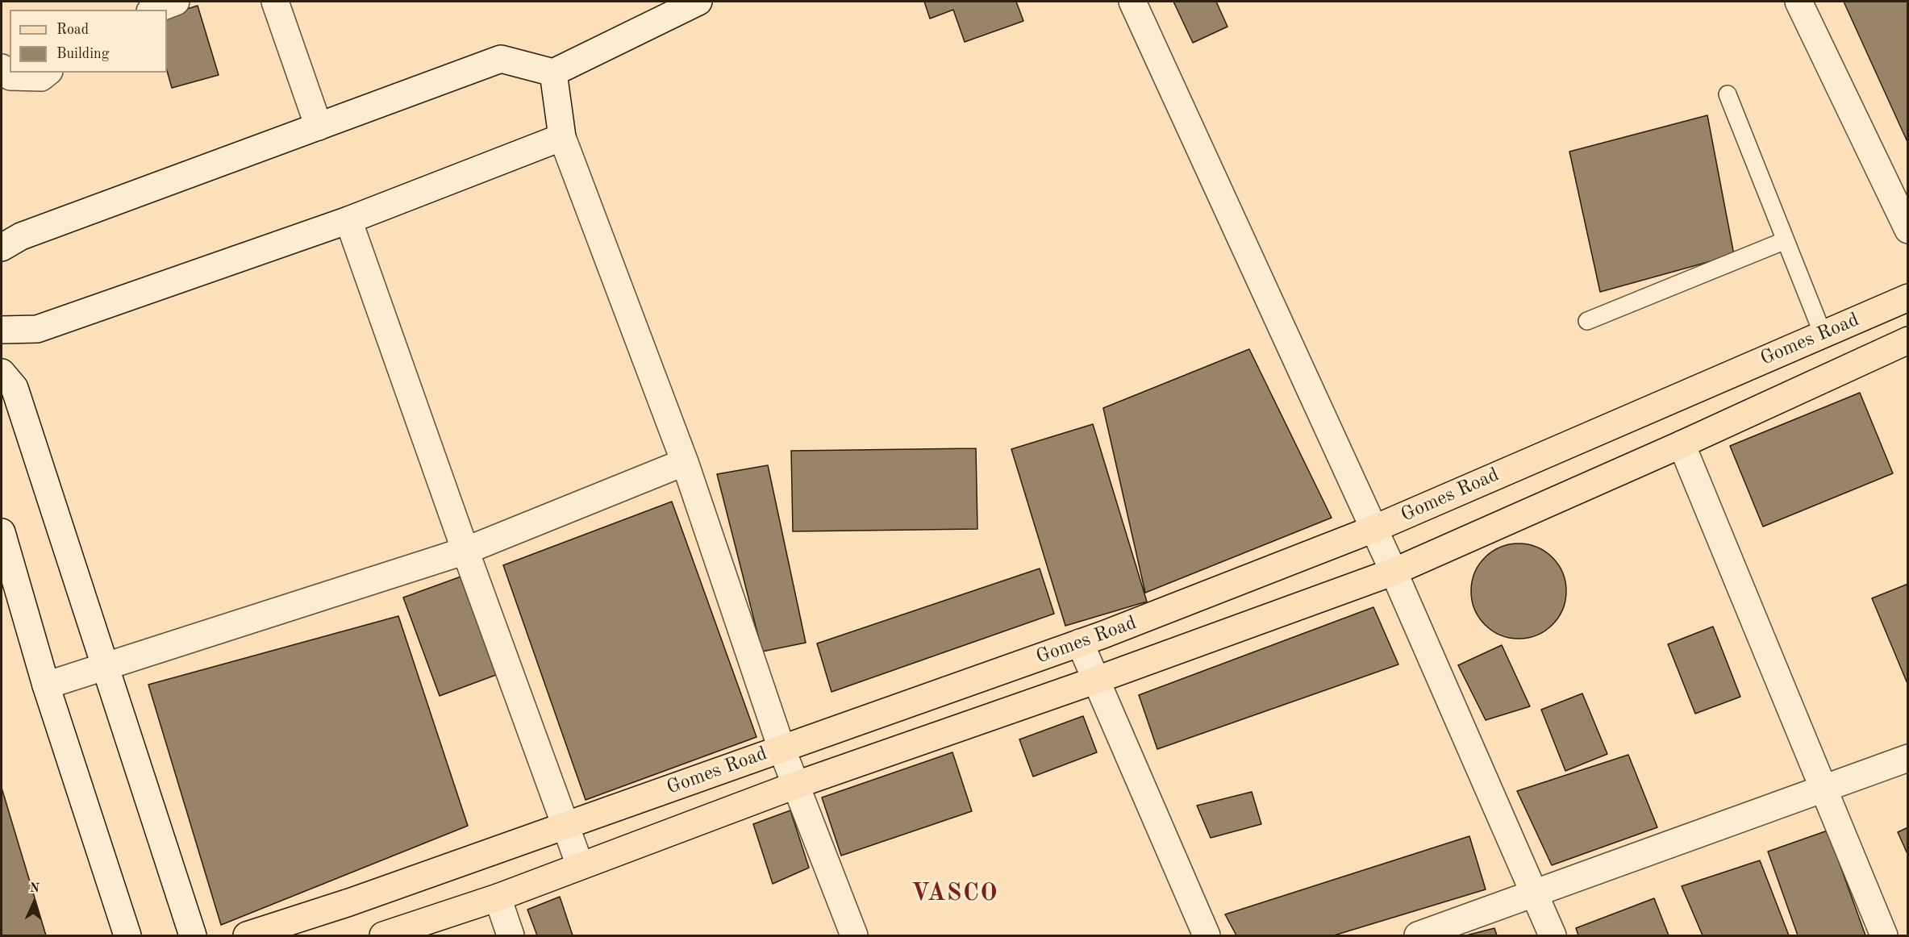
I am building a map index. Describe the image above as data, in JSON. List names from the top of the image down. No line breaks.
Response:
{"streets":{"main road":["Gomes Road"]},"districts":["VASCO"],"legend":["Road","Building"],"north":"top"}
